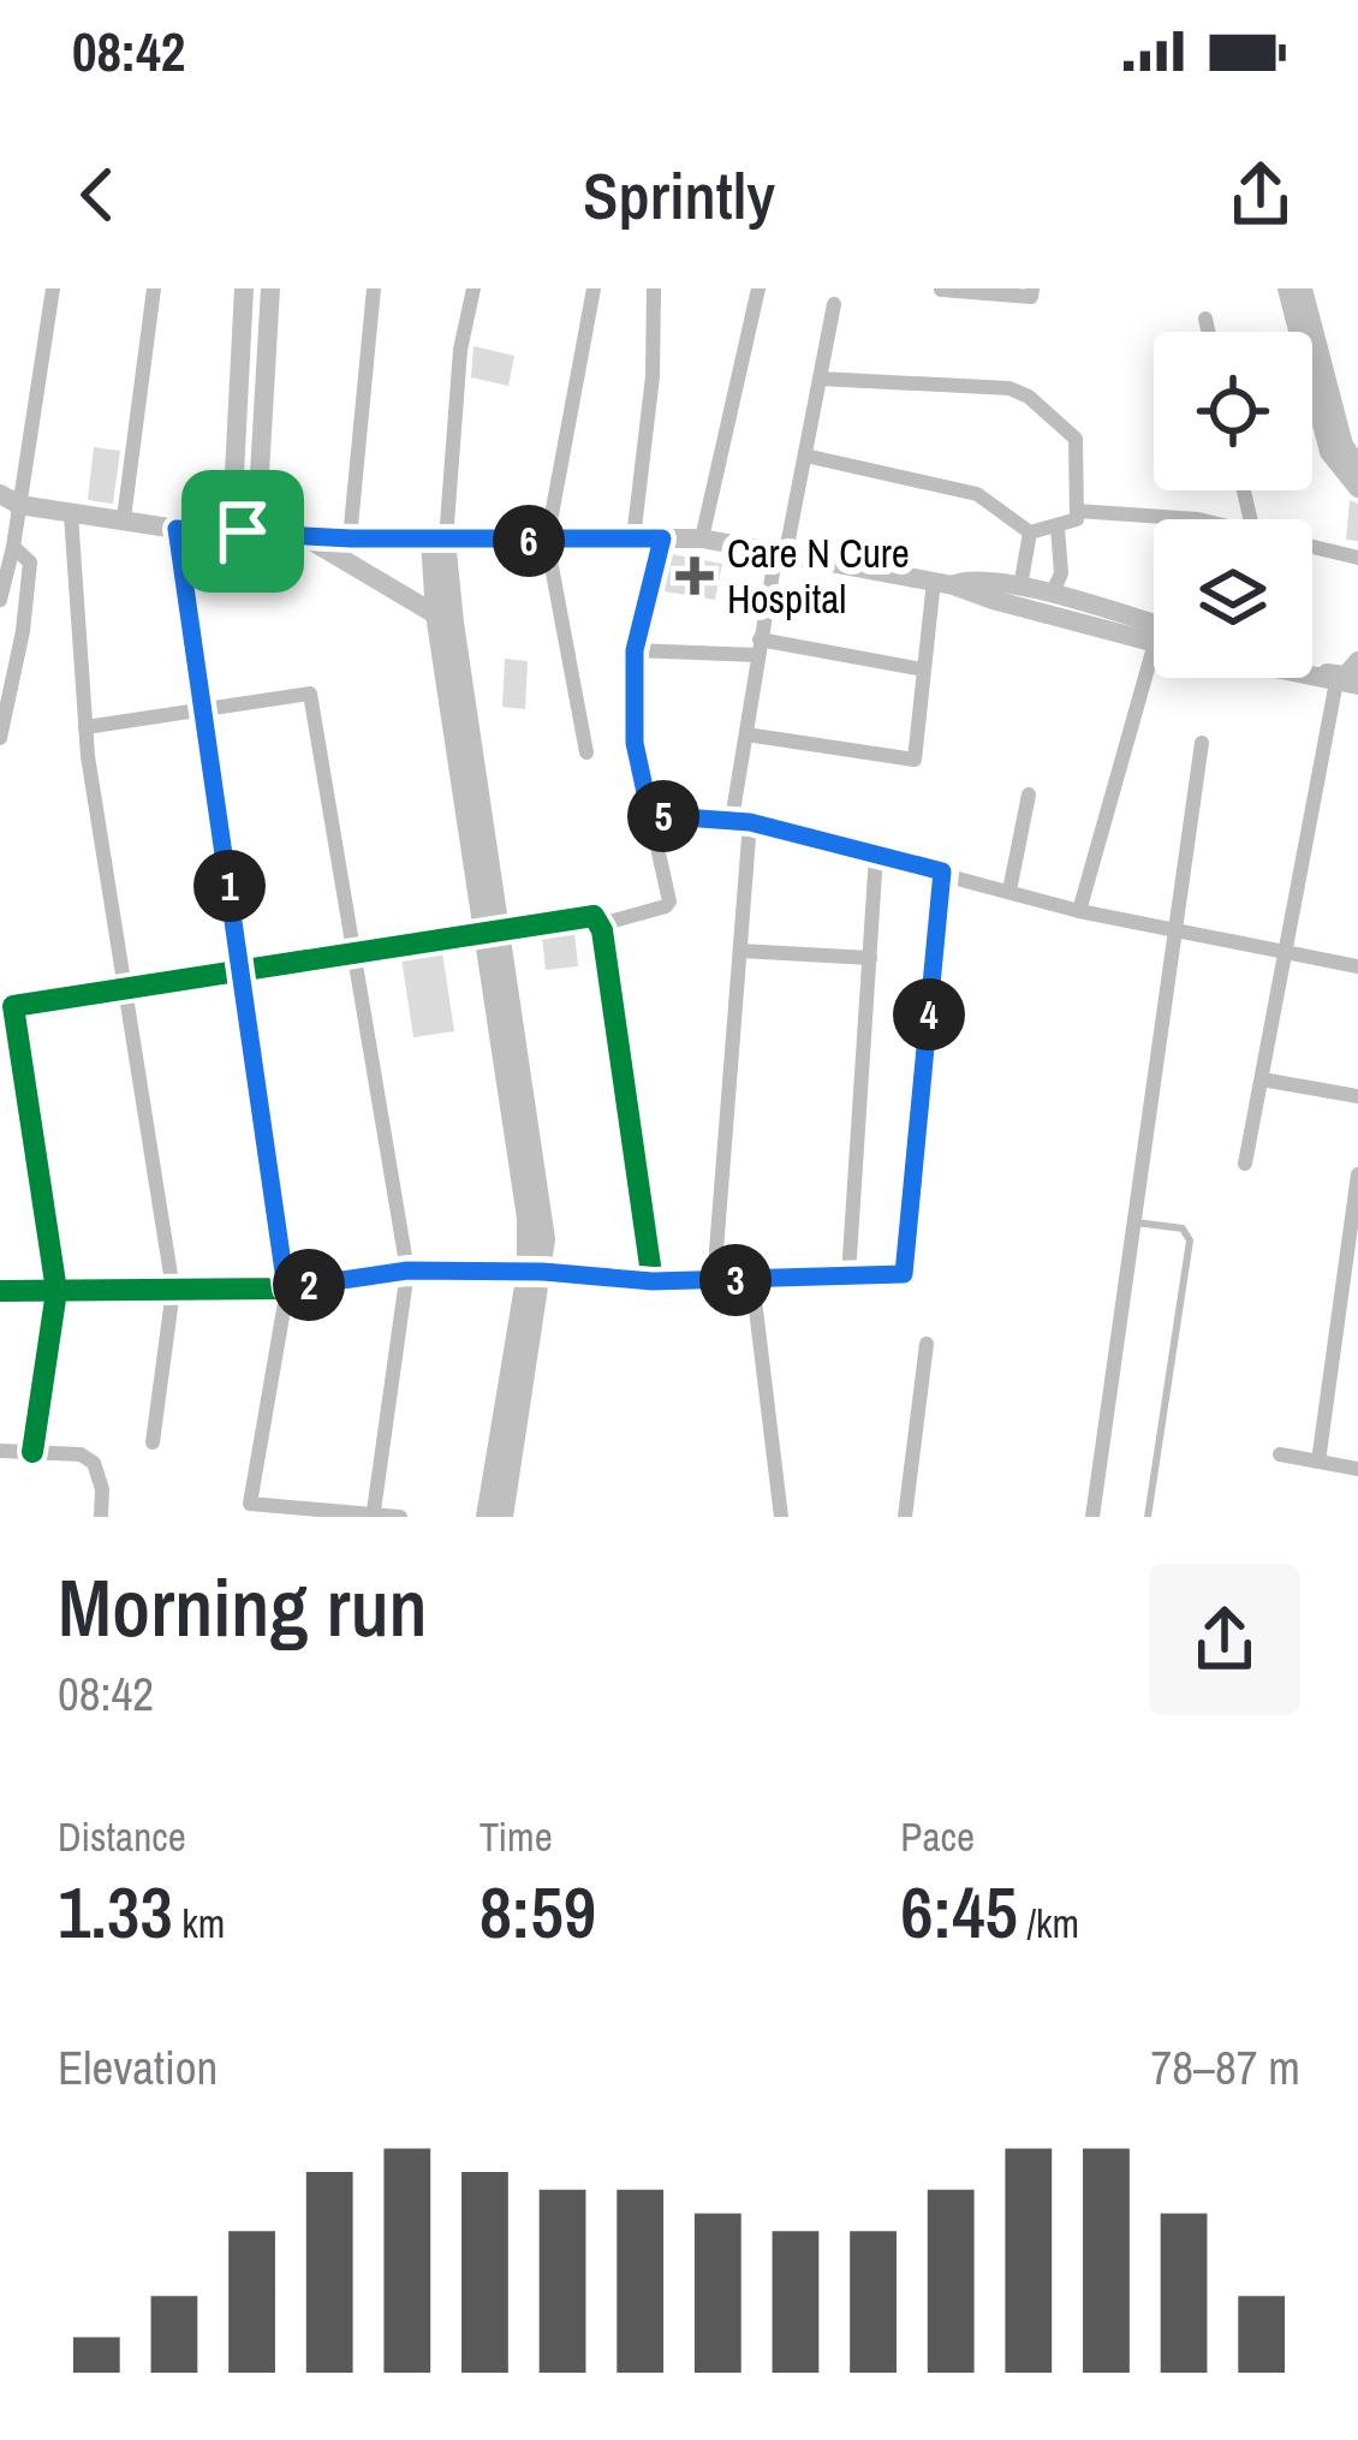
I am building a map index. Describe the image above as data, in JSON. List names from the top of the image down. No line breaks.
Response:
{"places":{"health":["Care N Cure Hospital"]},"page":{"status":"08:42","header":"Sprintly","pins":["6","5","1","4","3","2"],"heading":["Morning run","08:42"],"stats":[["Distance","1.33 km"],["Time","8:59"],["Pace","6:45 /km"]],"chart":["Elevation","78–87 m"]}}
